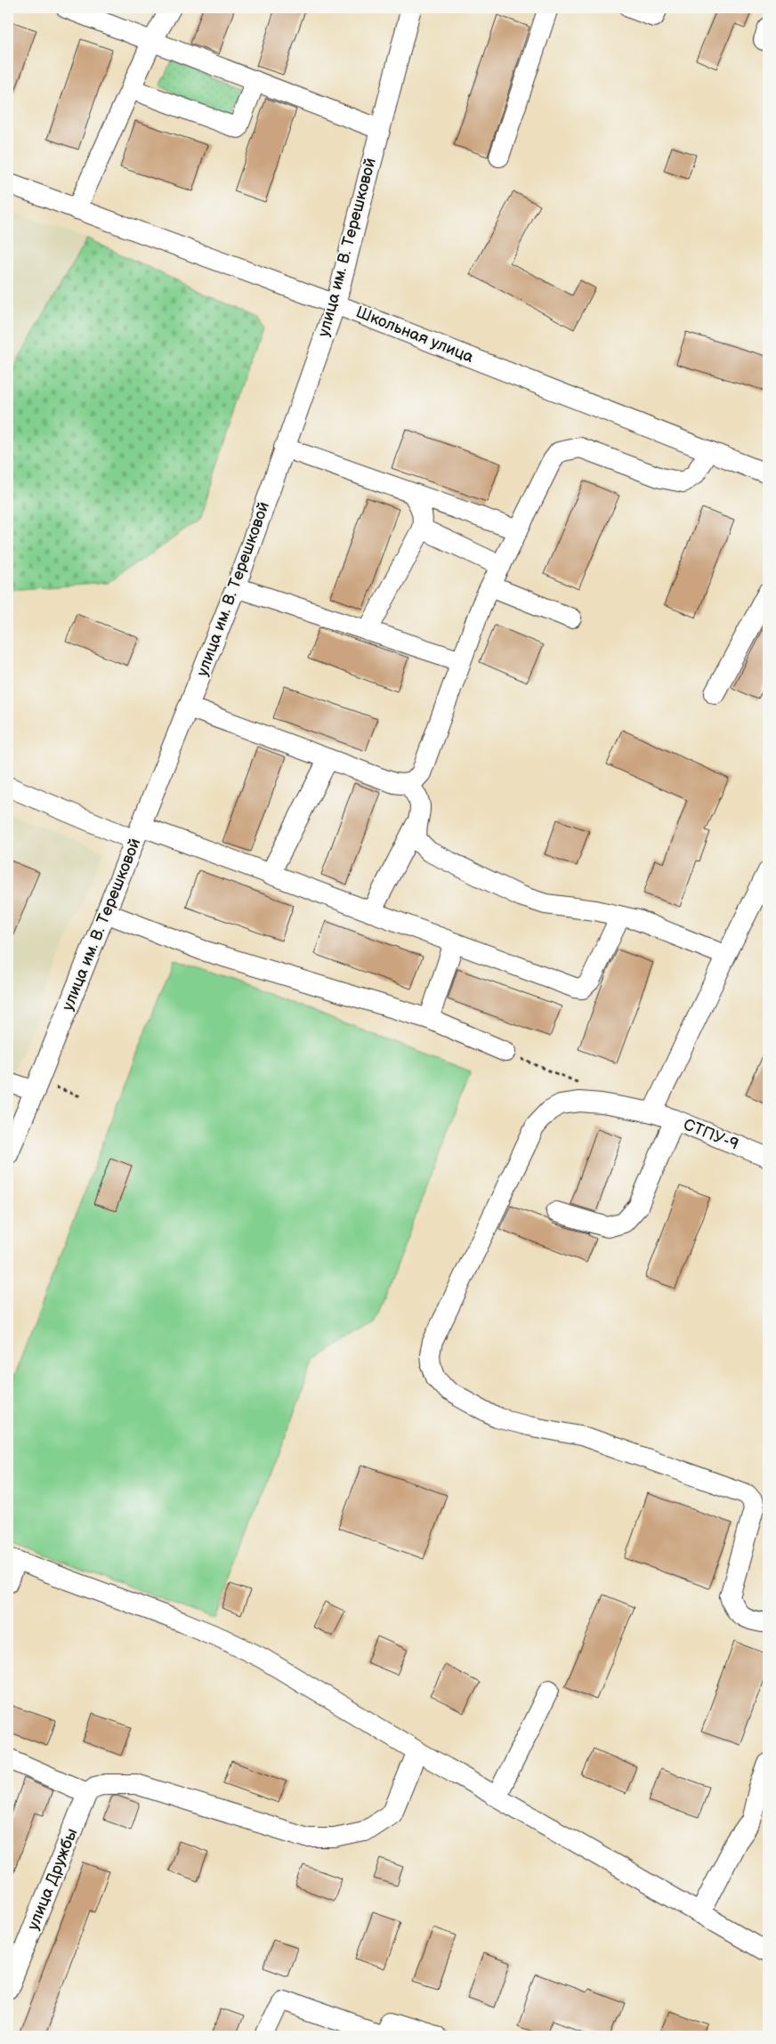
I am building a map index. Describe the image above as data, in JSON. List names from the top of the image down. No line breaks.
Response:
{"streets":{"street":["улица им. В. Терешковой","Школьная улица","СТПУ-9","улица Дружбы"]},"crossings":[["улица им. В. Терешковой","Школьная улица"]]}
